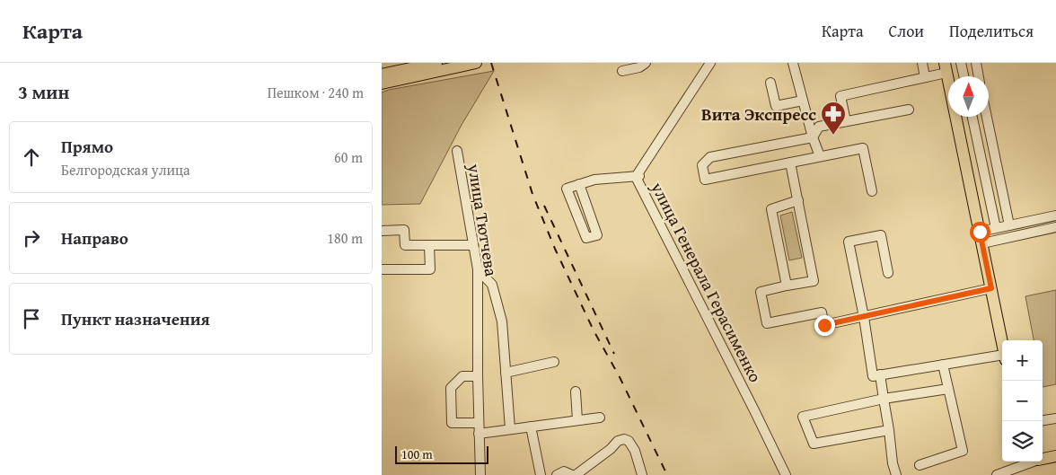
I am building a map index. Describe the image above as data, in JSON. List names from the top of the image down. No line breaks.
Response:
{"streets":{"street":["улица Тютчева","улица Генерала Герасименко"]},"places":{"pharmacy":["Вита Экспресс"]},"scale_bar":"100 m","north":"top","page":{"header":"Карта","nav":["Карта","Слои","Поделиться"],"heading":["3 мин","Пешком · 240 m"],"list":[["Прямо","Белгородская улица","60 m"],["Направо","180 m"],"Пункт назначения"],"map_buttons":["+","−"],"scale":"100 m"}}
